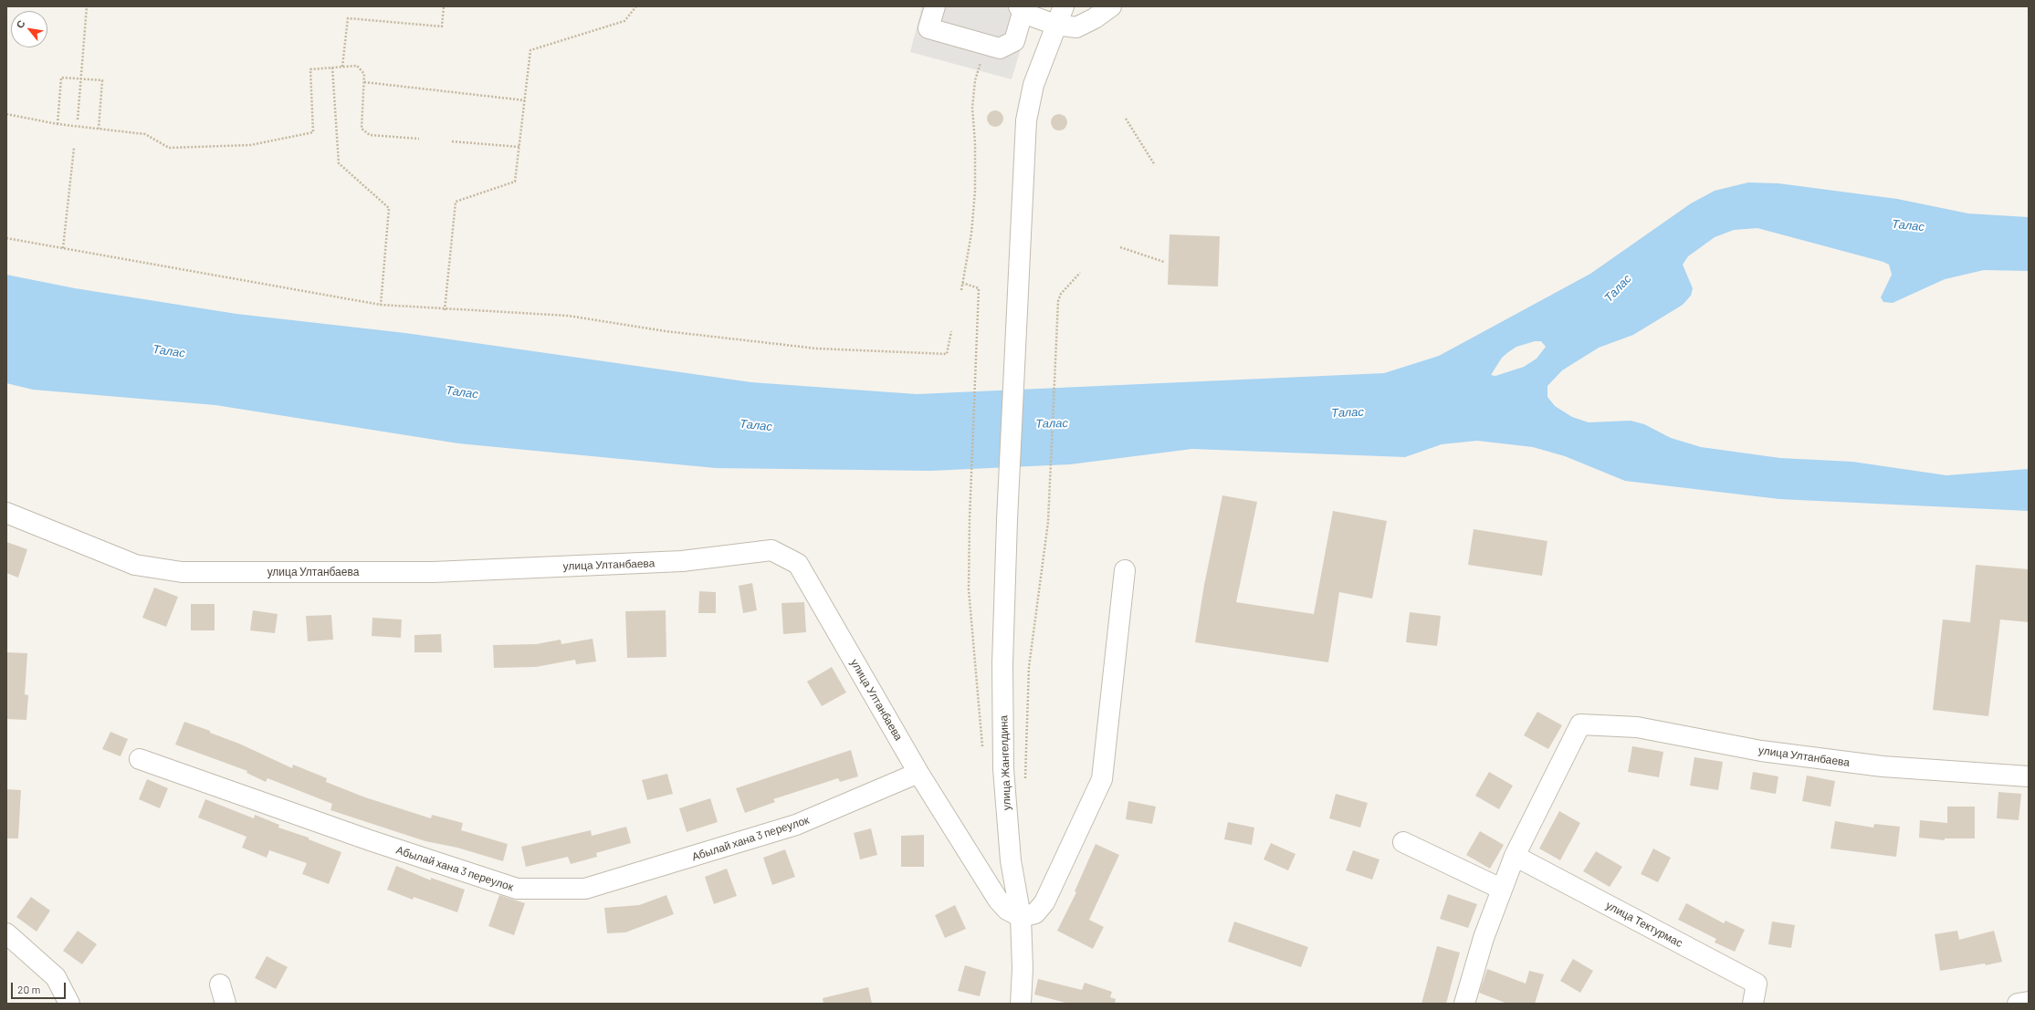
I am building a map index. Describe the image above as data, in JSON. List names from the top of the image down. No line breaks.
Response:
{"streets":{"street":["улица Ултанбаева","улица Жангелдина","Абылай хана 3 переулок","улица Тектурмас"]},"crossings":[["улица Ултанбаева","улица Жангелдина"],["улица Ултанбаева","Абылай хана 3 переулок"],["улица Ултанбаева","улица Тектурмас"]],"water":["Талас"],"scale_bar":"20 m","north":"top left"}
